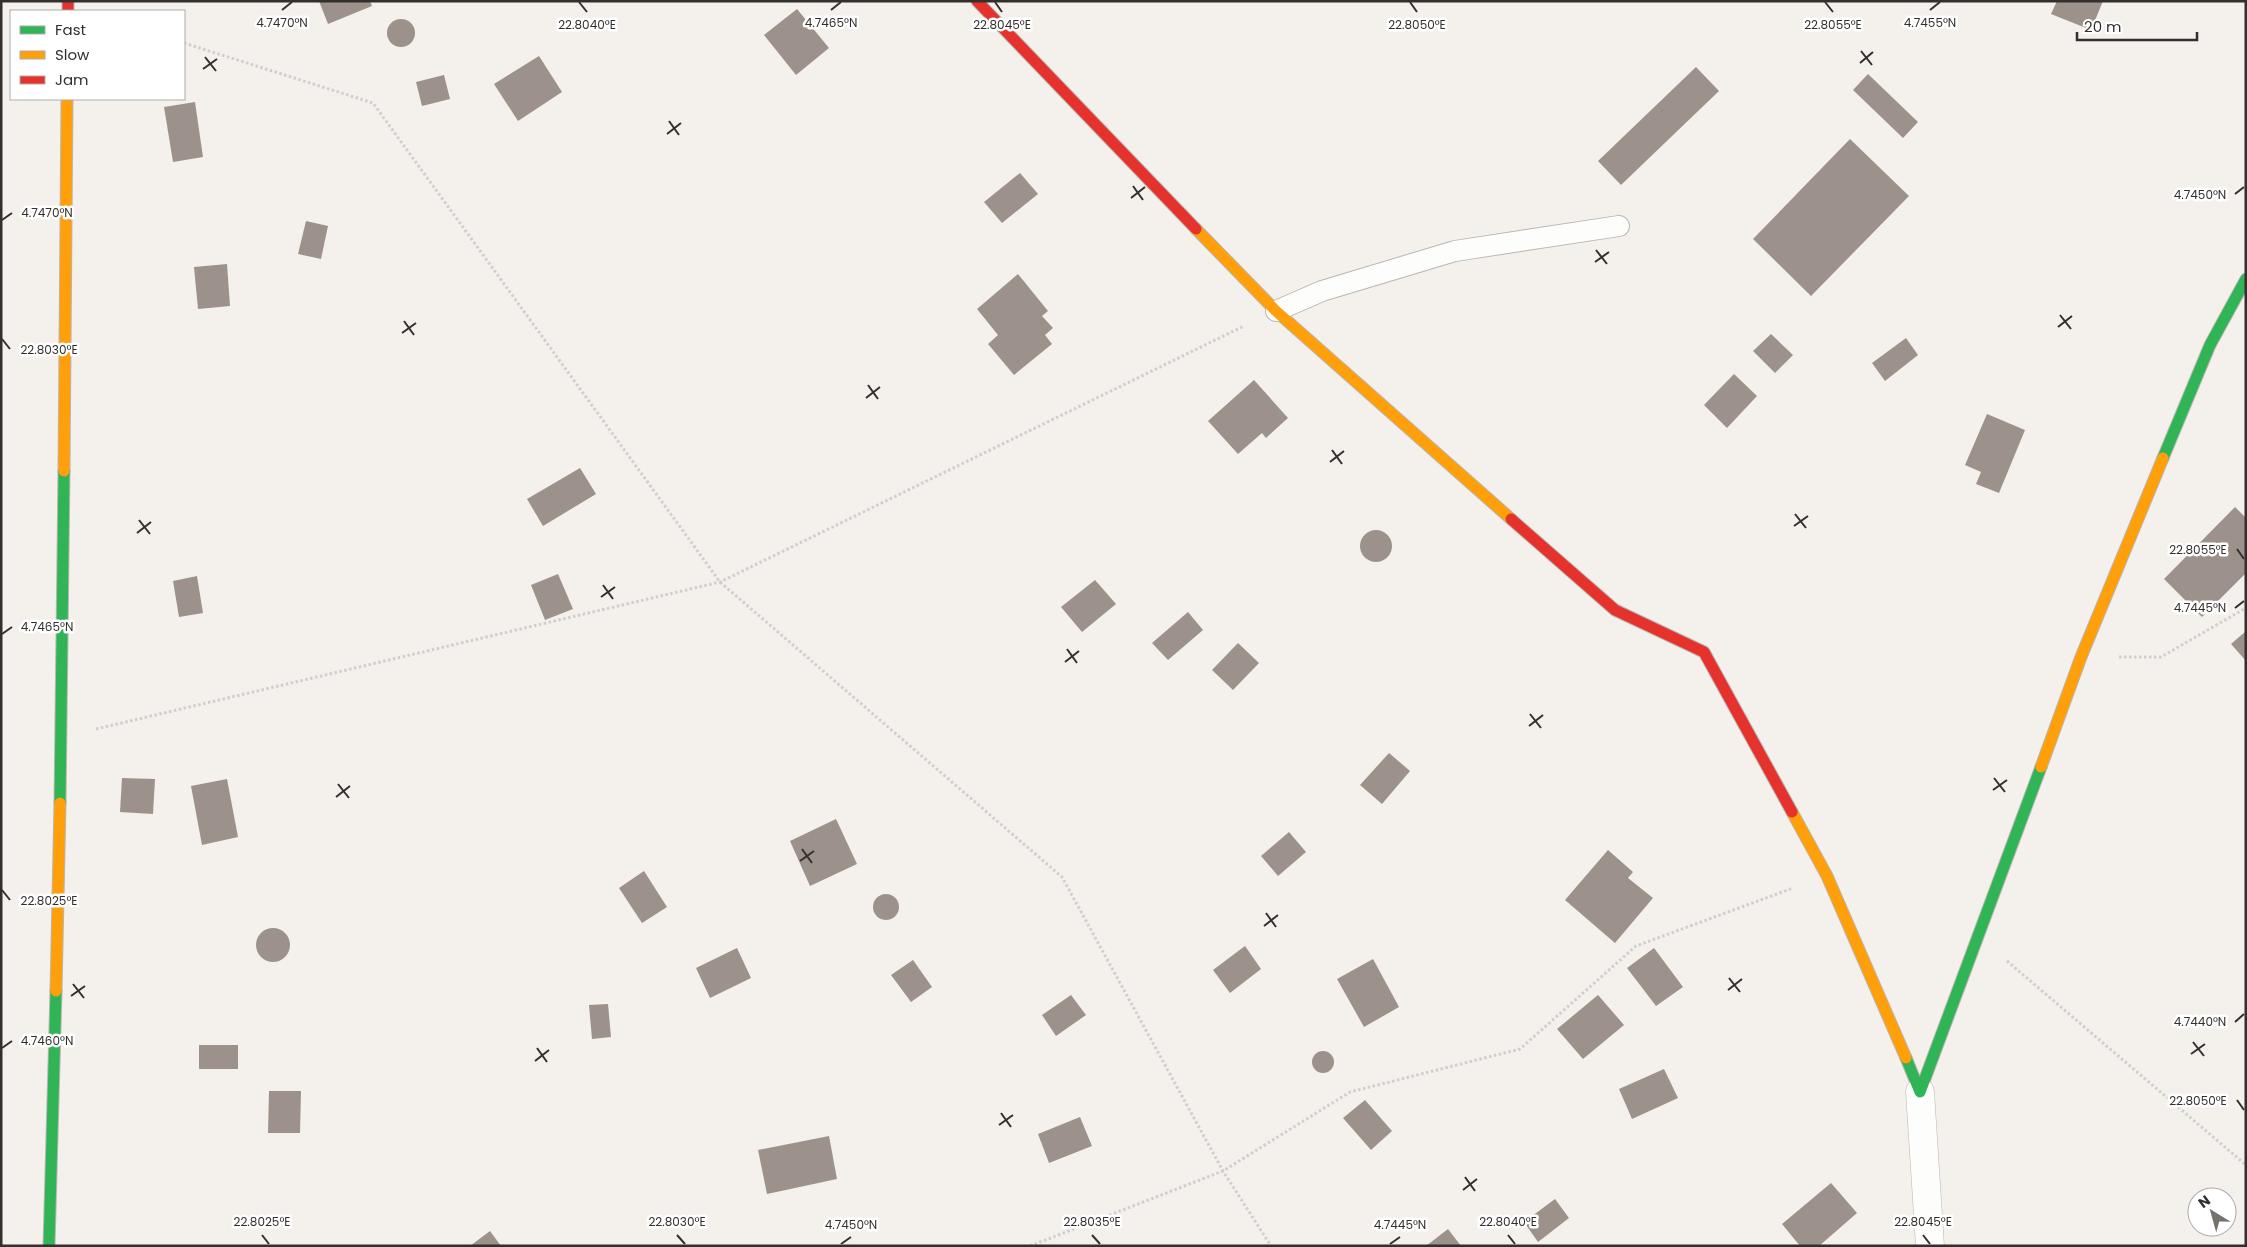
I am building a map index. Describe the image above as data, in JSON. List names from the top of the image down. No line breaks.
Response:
{"legend":["Fast","Slow","Jam"],"scale_bar":"20 m","north":"top left","coordinates":["4.7470°N","4.7465°N","4.7455°N","22.8040°E","22.8045°E","22.8050°E","22.8055°E","4.7450°N","22.8030°E","4.7445°N","22.8025°E","4.7440°N","4.7460°N","22.8035°E"]}
